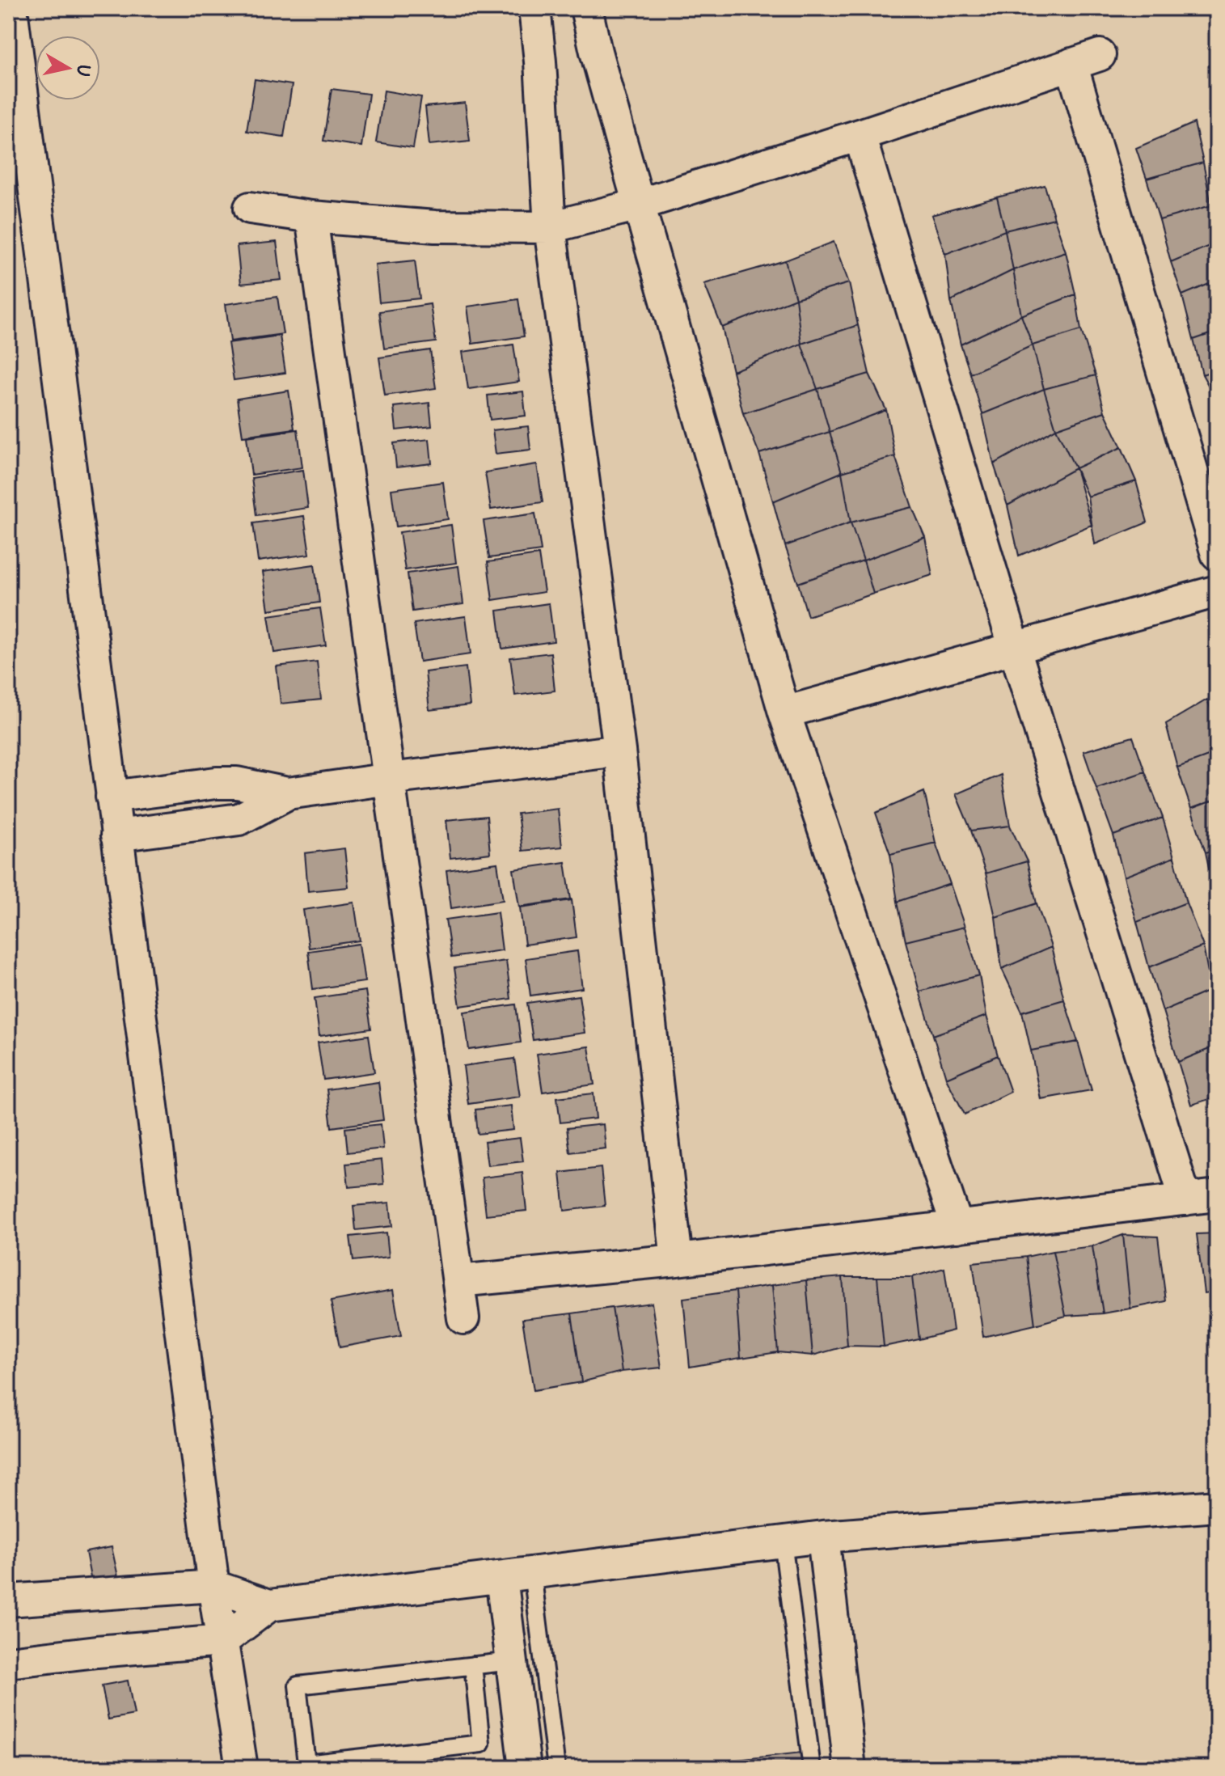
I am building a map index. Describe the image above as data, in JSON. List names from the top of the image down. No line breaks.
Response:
{"north":"right"}
